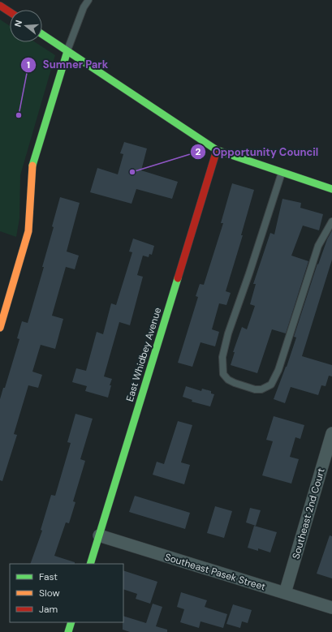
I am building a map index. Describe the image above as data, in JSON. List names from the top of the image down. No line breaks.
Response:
{"streets":{"street":["East Whidbey Avenue","Southeast 2nd Court","Southeast Pasek Street"]},"crossings":[["East Whidbey Avenue","Southeast Pasek Street"],["Southeast 2nd Court","Southeast Pasek Street"]],"places":["Sumner Park","Opportunity Council"],"legend":["Fast","Slow","Jam"],"north":"left"}
